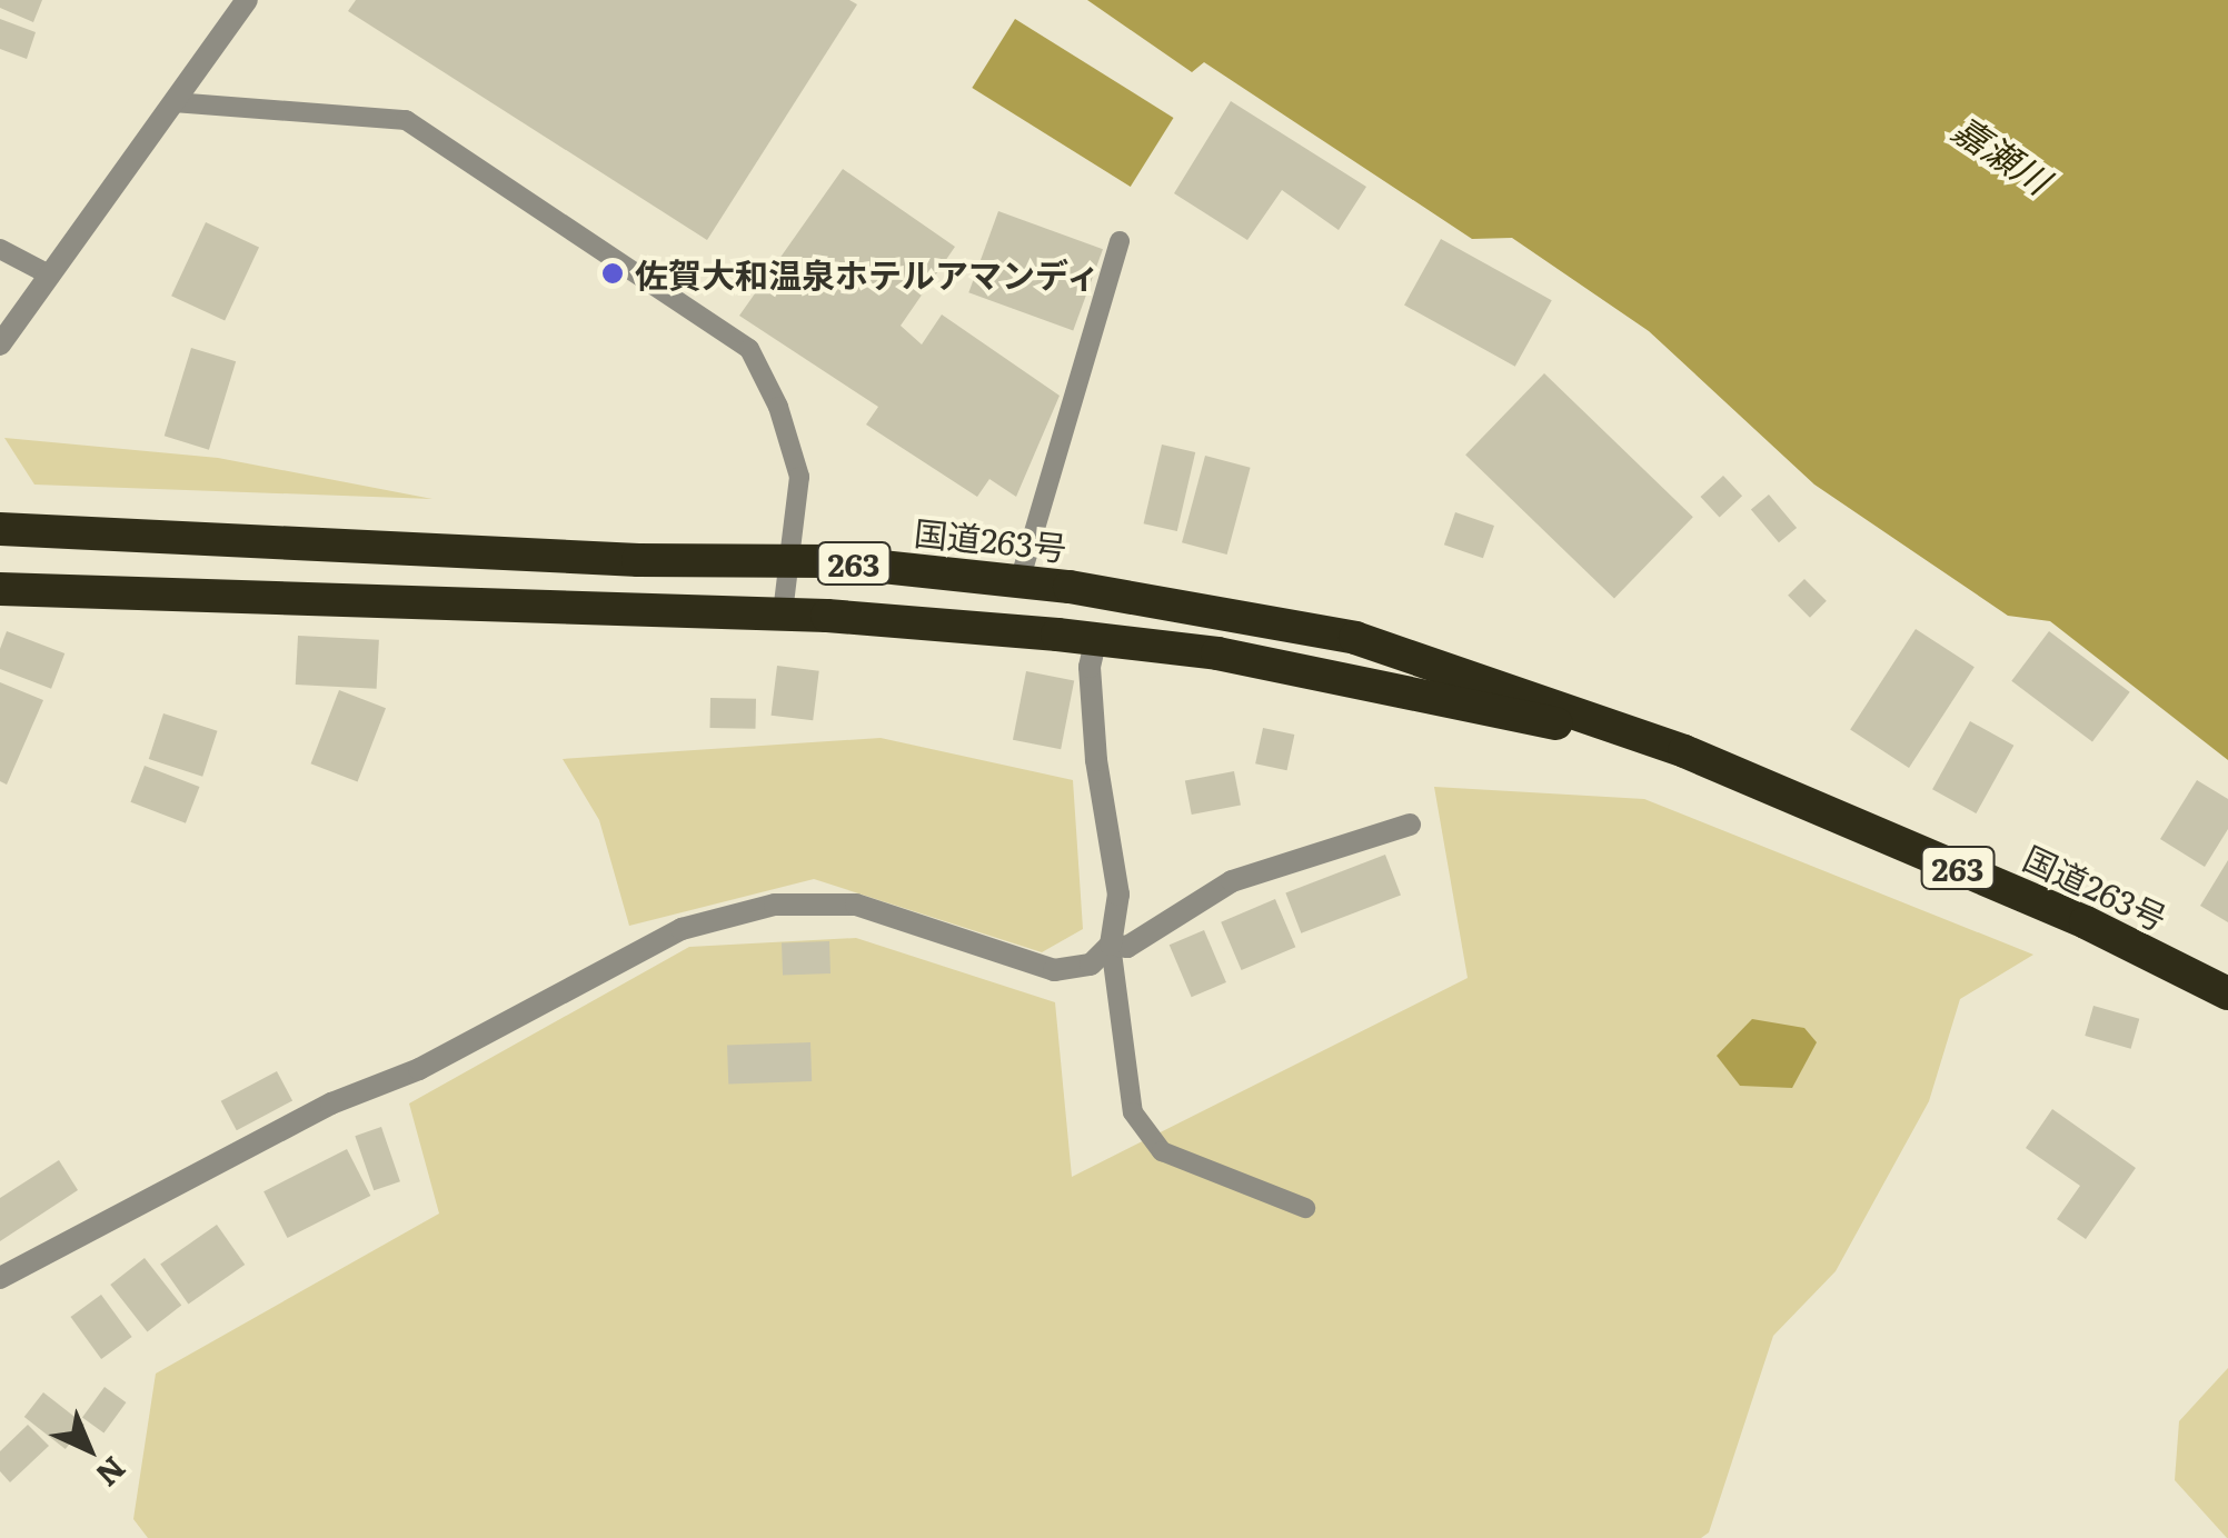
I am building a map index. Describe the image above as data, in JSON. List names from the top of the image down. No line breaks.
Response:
{"streets":{"highway":["国道263号","263"]},"water":["嘉瀬川"],"places":["佐賀大和温泉ホテルアマンディ"],"north":"bottom right"}
